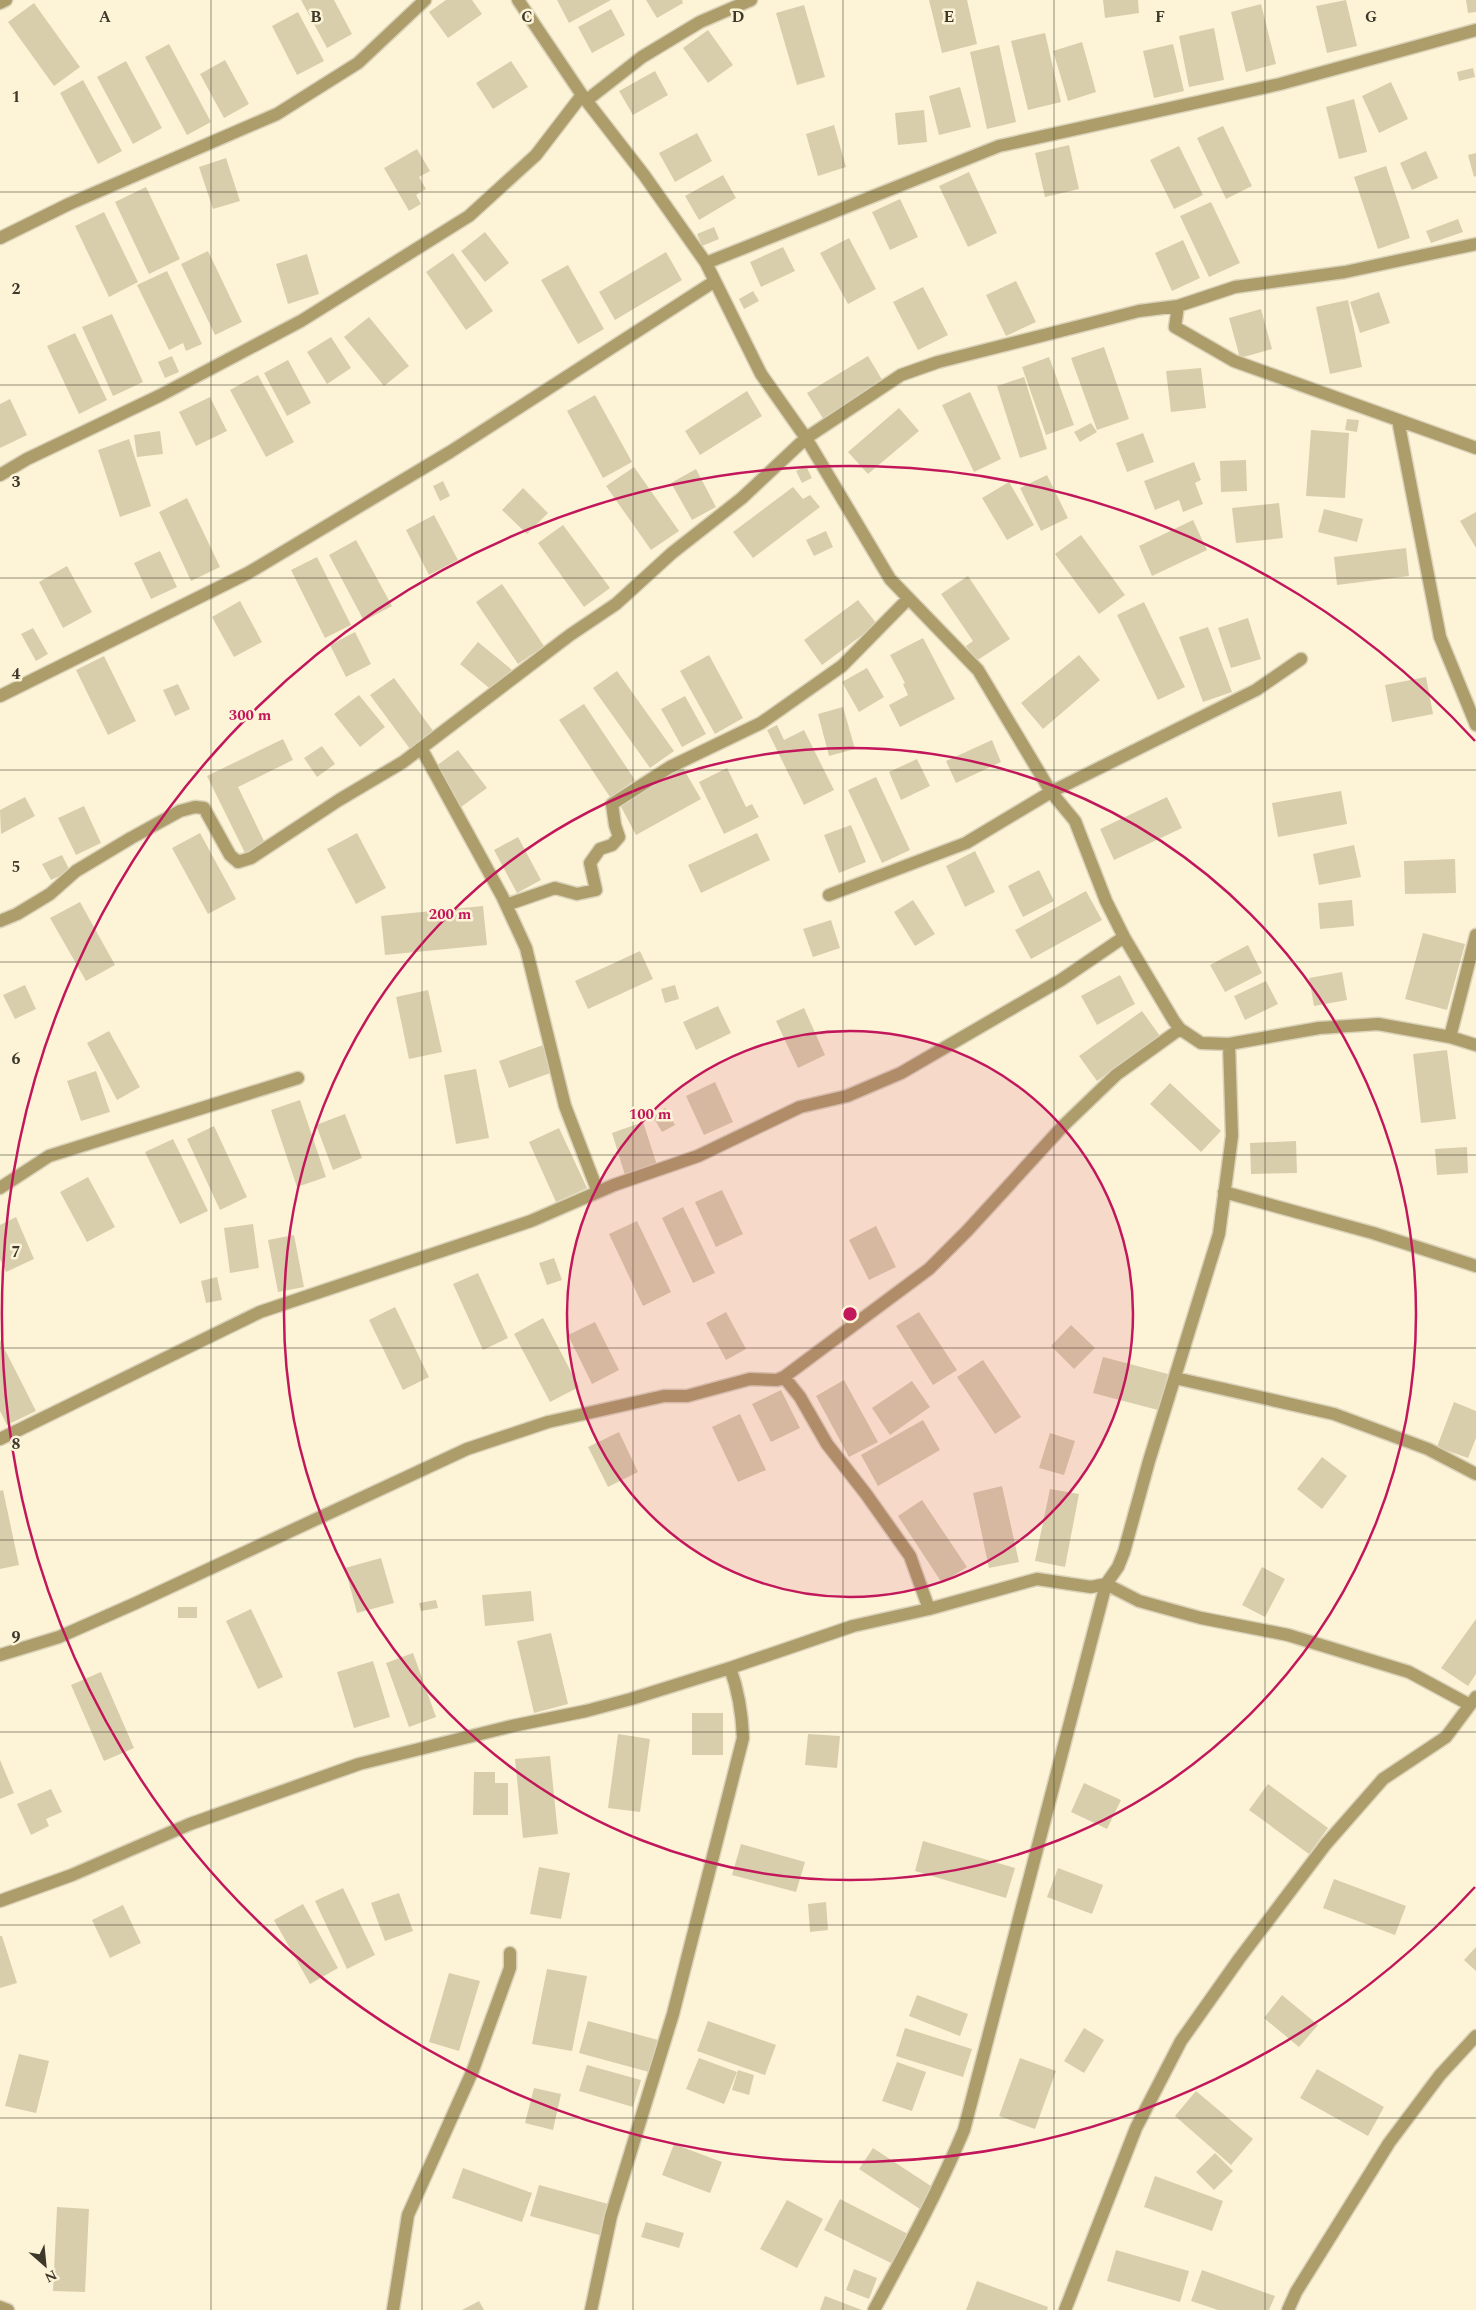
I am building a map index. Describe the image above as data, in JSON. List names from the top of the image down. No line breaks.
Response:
{"north":"bottom right","grid":{"columns":["A","B","C","D","E","F","G"],"rows":["1","2","3","4","5","6","7","8","9"]},"rings":["300 m","200 m","100 m"]}
